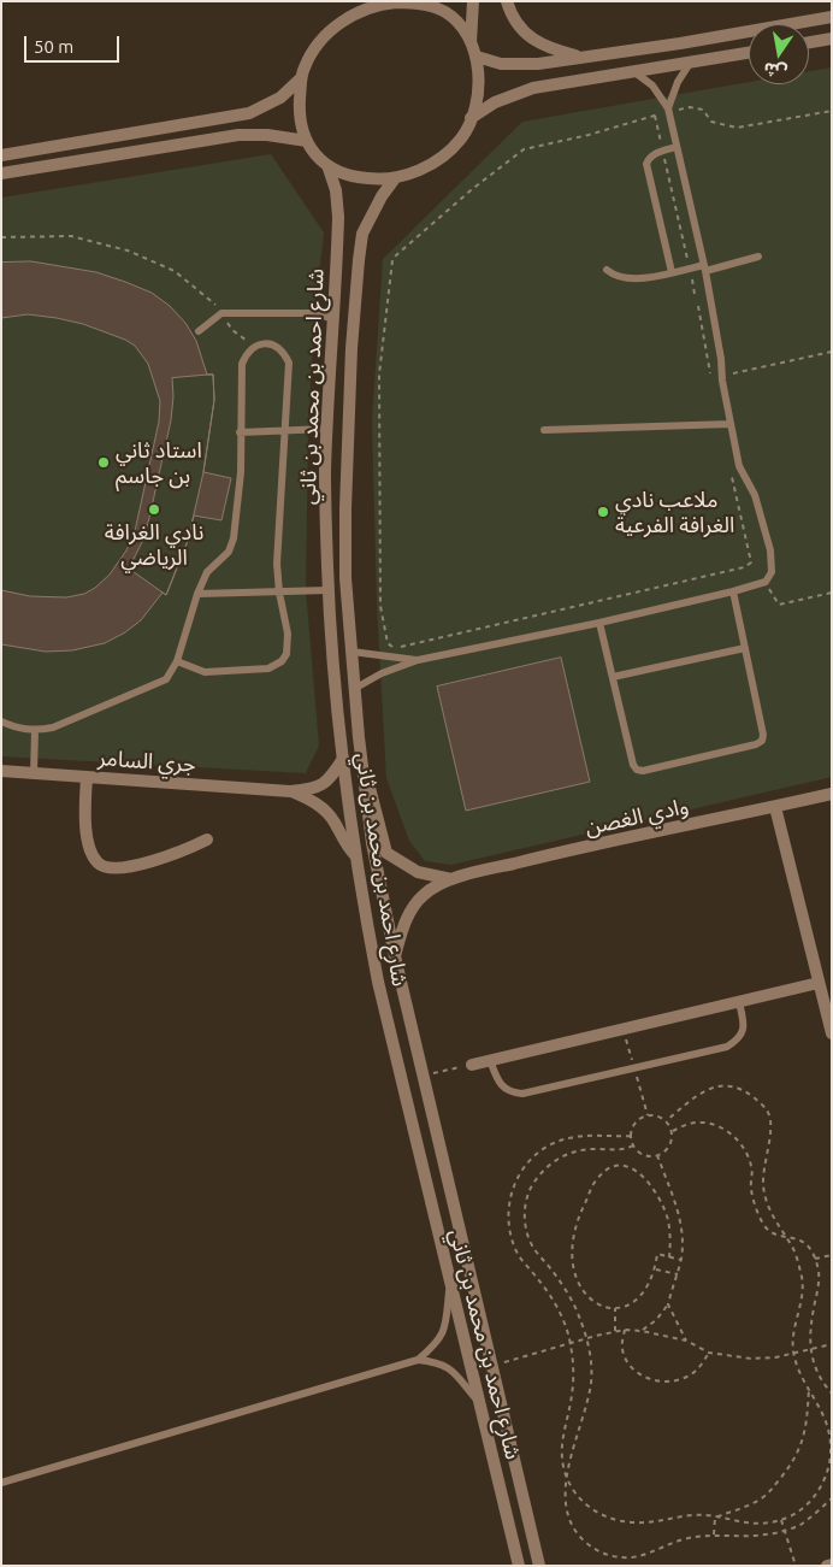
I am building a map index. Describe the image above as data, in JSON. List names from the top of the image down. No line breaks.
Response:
{"streets":{"street":["شارع احمد بن محمد بن ثاني","جري السامر","وادي الغصن"]},"crossings":[["شارع احمد بن محمد بن ثاني","جري السامر"],["شارع احمد بن محمد بن ثاني","وادي الغصن"]],"places":["استاد ثاني بن جاسم","نادي الغرافة الرياضي","ملاعب نادي الغرافة الفرعية"],"scale_bar":"50 m","north":"bottom"}
